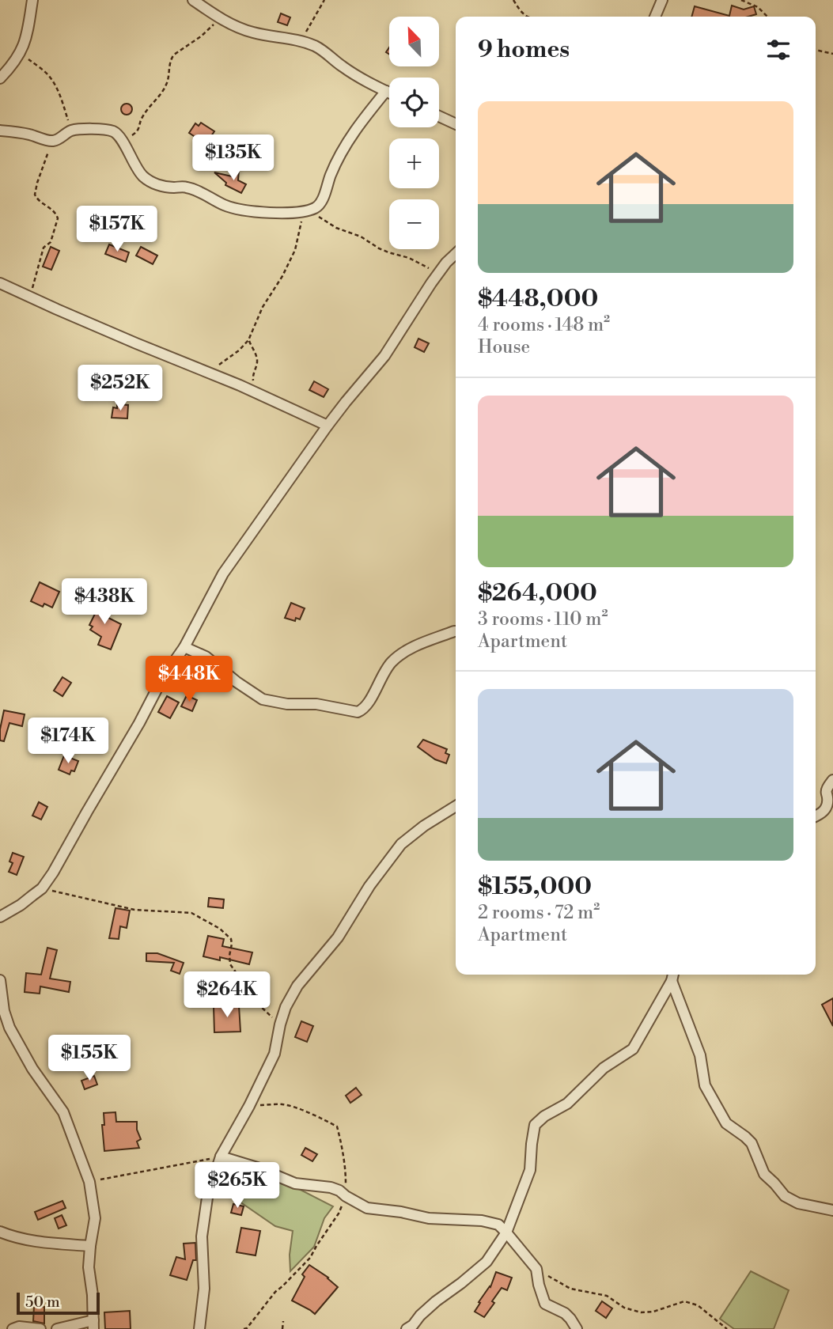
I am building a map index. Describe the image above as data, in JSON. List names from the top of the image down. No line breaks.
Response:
{"scale_bar":"50 m","north":"top left","page":{"map_buttons":["+","−"],"heading":"9 homes","list":[{"name":"$448,000","note":"4 rooms · 148 m² · House"},{"name":"$264,000","note":"3 rooms · 110 m² · Apartment"},{"name":"$155,000","note":"2 rooms · 72 m² · Apartment"}],"price":["$135K","$157K","$252K","$438K","$448K","$174K","$264K","$155K","$265K"],"scale":"50 m"}}
